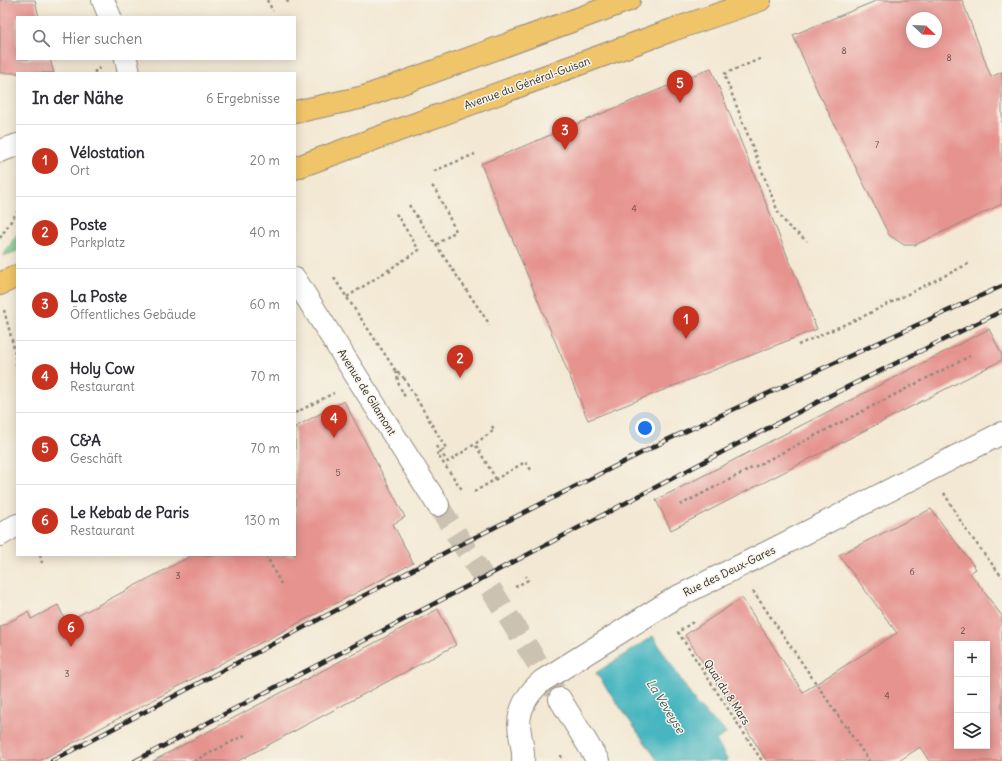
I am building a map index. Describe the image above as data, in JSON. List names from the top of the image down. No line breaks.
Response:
{"streets":{"main road":["Avenue du Général-Guisan"],"street":["Avenue de Gilamont","Rue des Deux-Gares"],"path":["Quai du 8 Mars"]},"water":["La Veveyse"],"house_numbers":["8","8","7","4","5","6","3","2","3","4"],"north":"bottom right","page":{"search":"Hier suchen","pins":["5","3","1","2","4","6"],"heading":["In der Nähe","6 Ergebnisse"],"list":[{"mark":"1","name":"Vélostation","note":"Ort","value":"20 m"},{"mark":"2","name":"Poste","note":"Parkplatz","value":"40 m"},{"mark":"3","name":"La Poste","note":"Öffentliches Gebäude","value":"60 m"},{"mark":"4","name":"Holy Cow","note":"Restaurant","value":"70 m"},{"mark":"5","name":"C&A","note":"Geschäft","value":"70 m"},{"mark":"6","name":"Le Kebab de Paris","note":"Restaurant","value":"130 m"}],"map_buttons":["+","−"]}}
